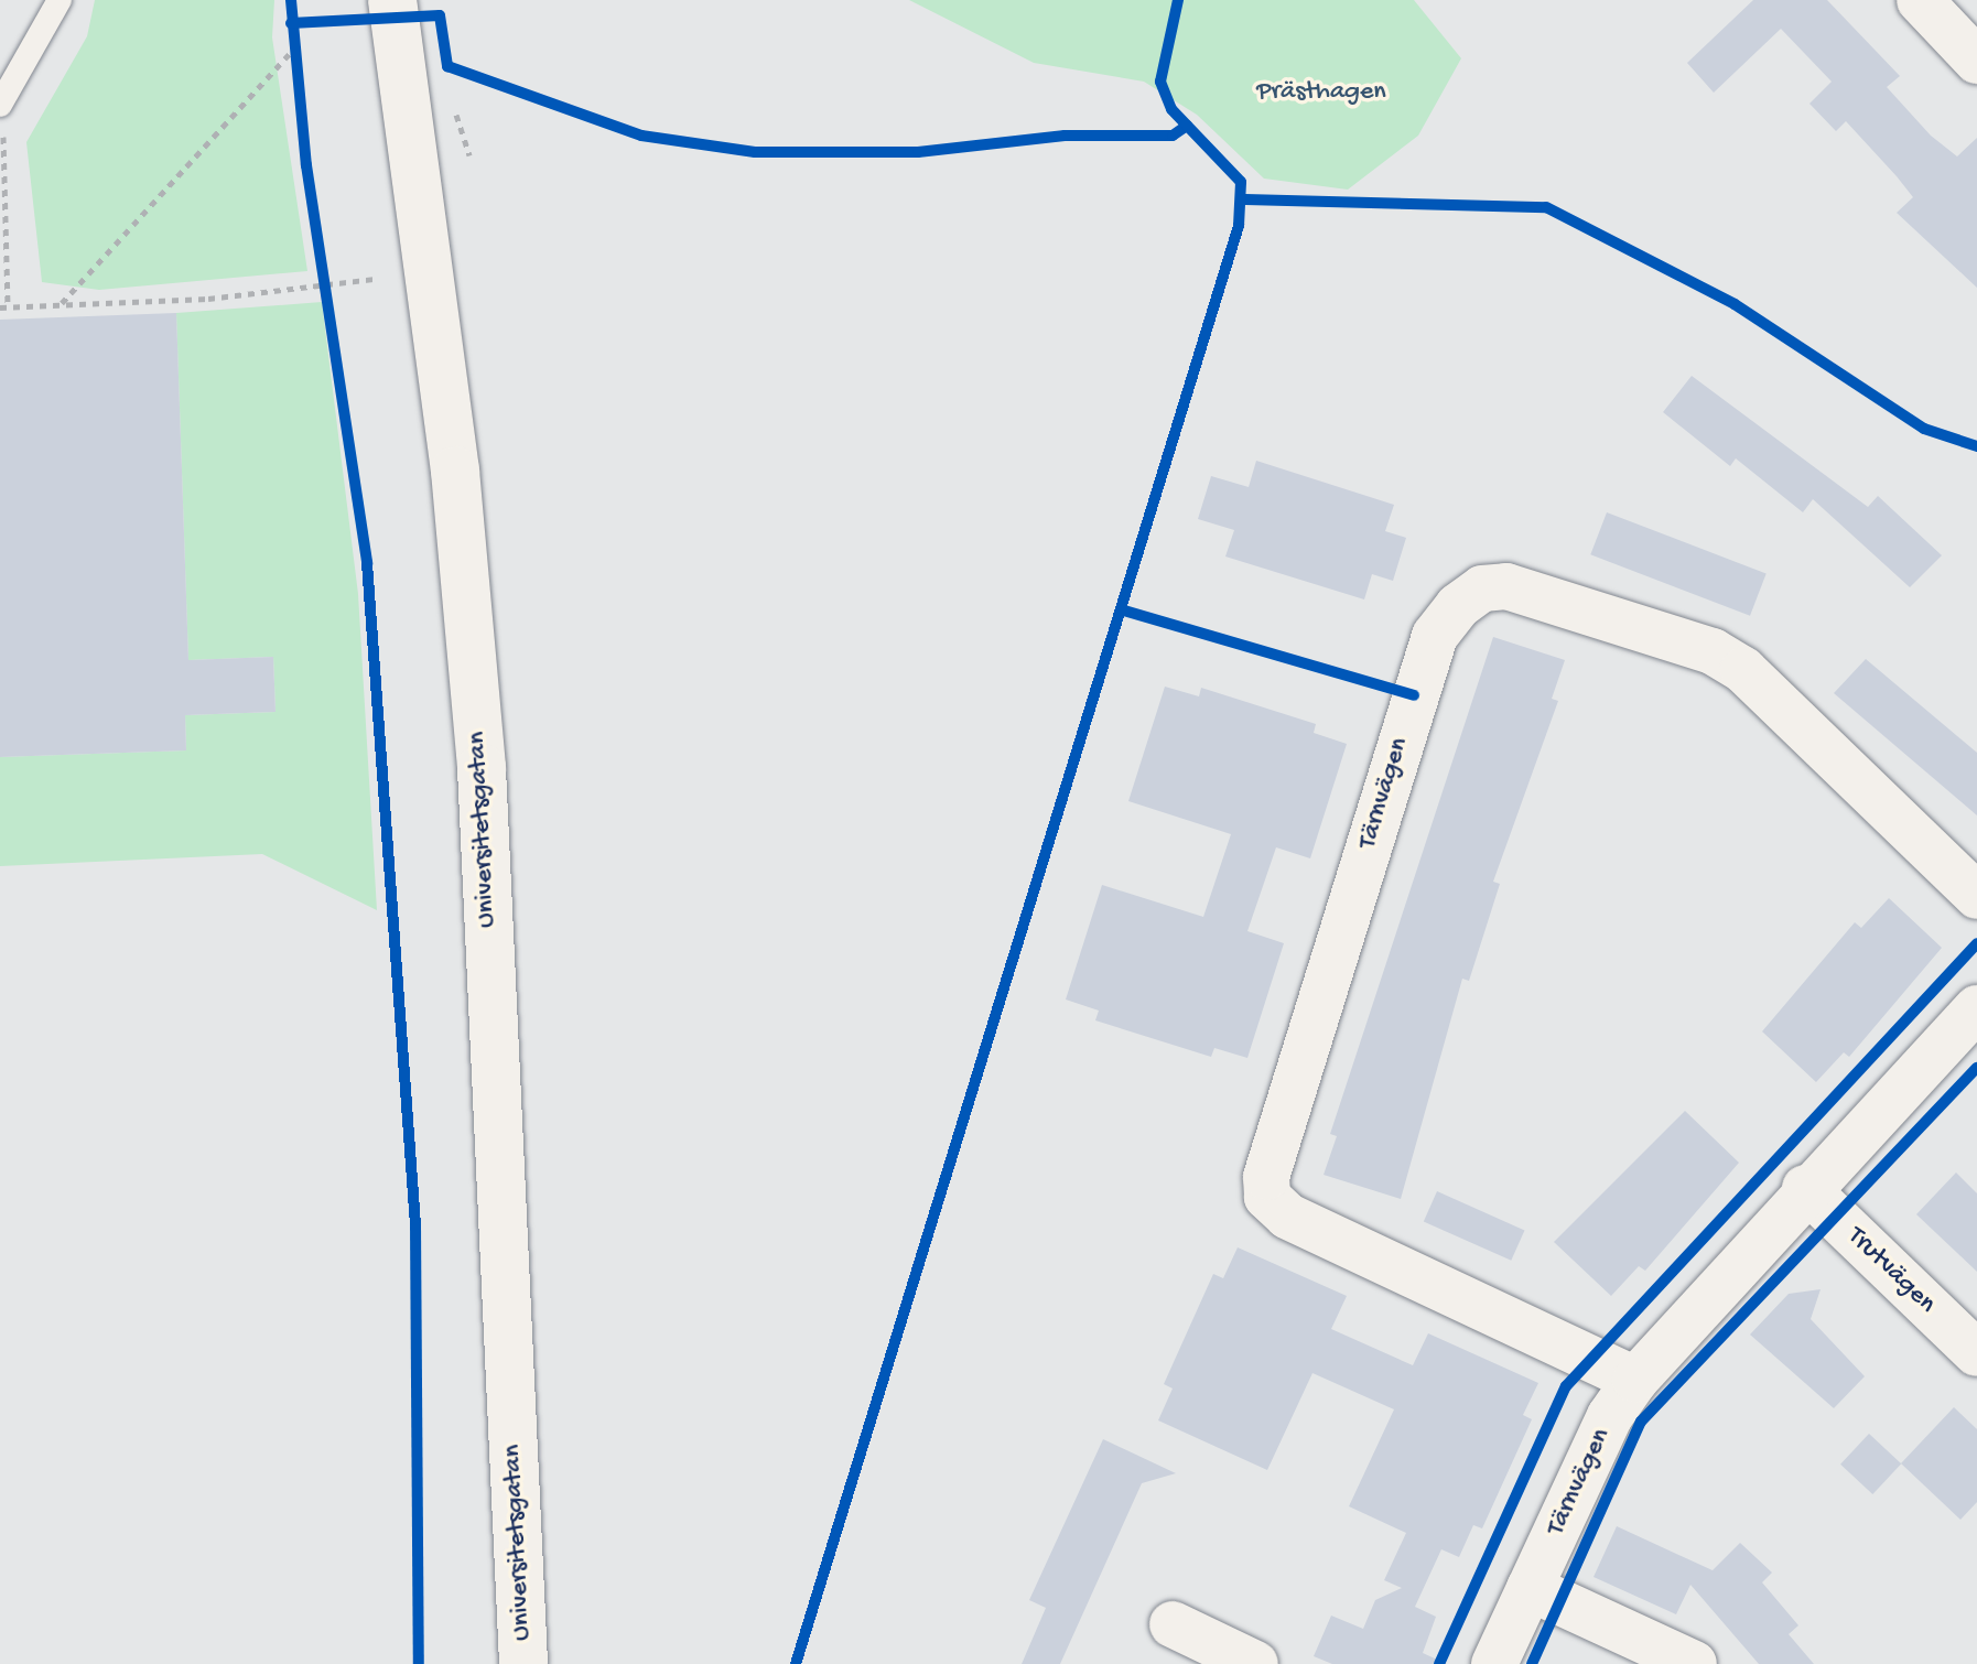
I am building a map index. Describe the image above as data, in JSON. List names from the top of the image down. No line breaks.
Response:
{"streets":{"street":["Tärnvägen","Universitetsgatan","Trutvägen"]},"crossings":[["Tärnvägen","Trutvägen"]],"parks":["Prästhagen"]}
